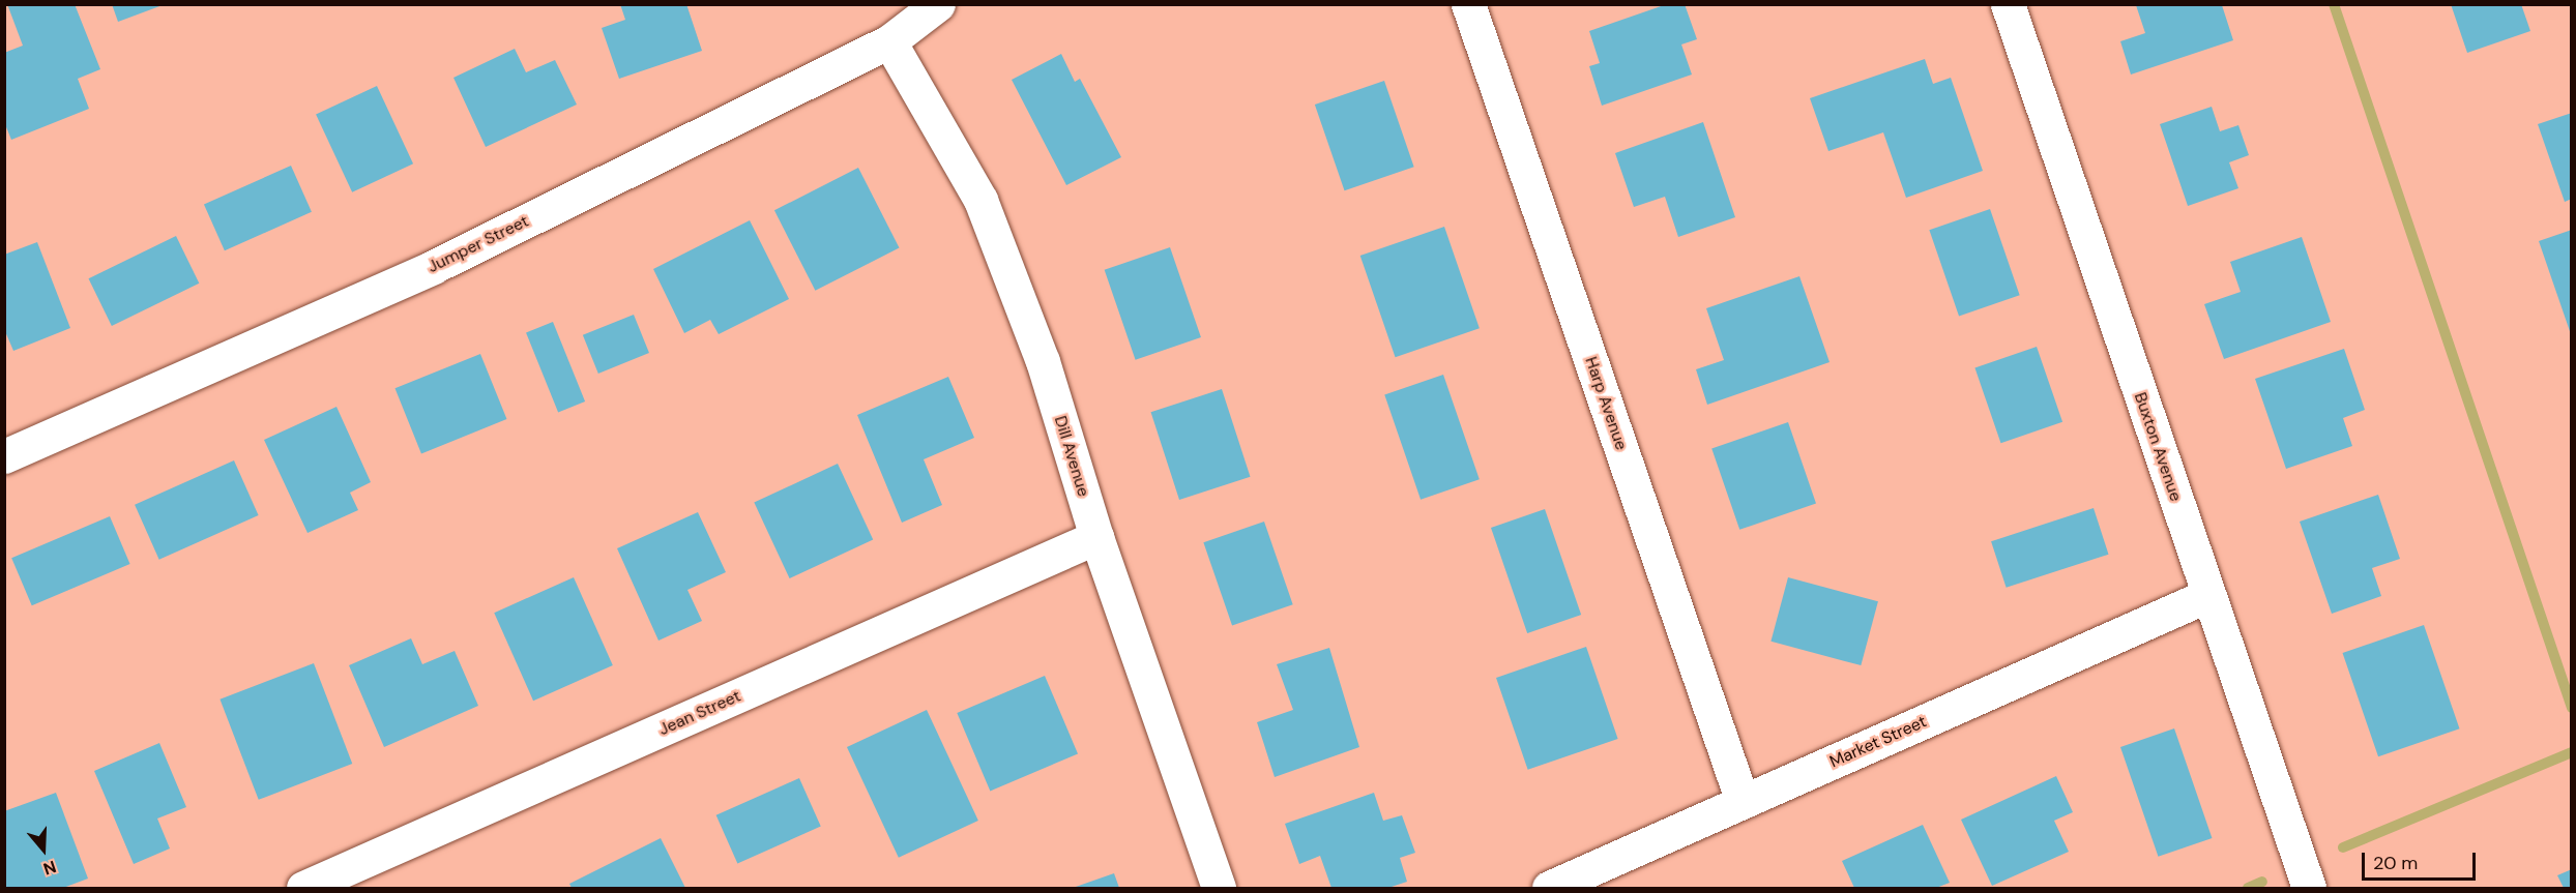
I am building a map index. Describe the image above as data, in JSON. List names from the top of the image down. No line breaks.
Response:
{"streets":{"street":["Jumper Street","Harp Avenue","Buxton Avenue","Dill Avenue","Jean Street","Market Street"]},"crossings":[["Jumper Street","Dill Avenue"],["Harp Avenue","Market Street"],["Buxton Avenue","Market Street"],["Dill Avenue","Jean Street"]],"scale_bar":"20 m","north":"bottom"}
